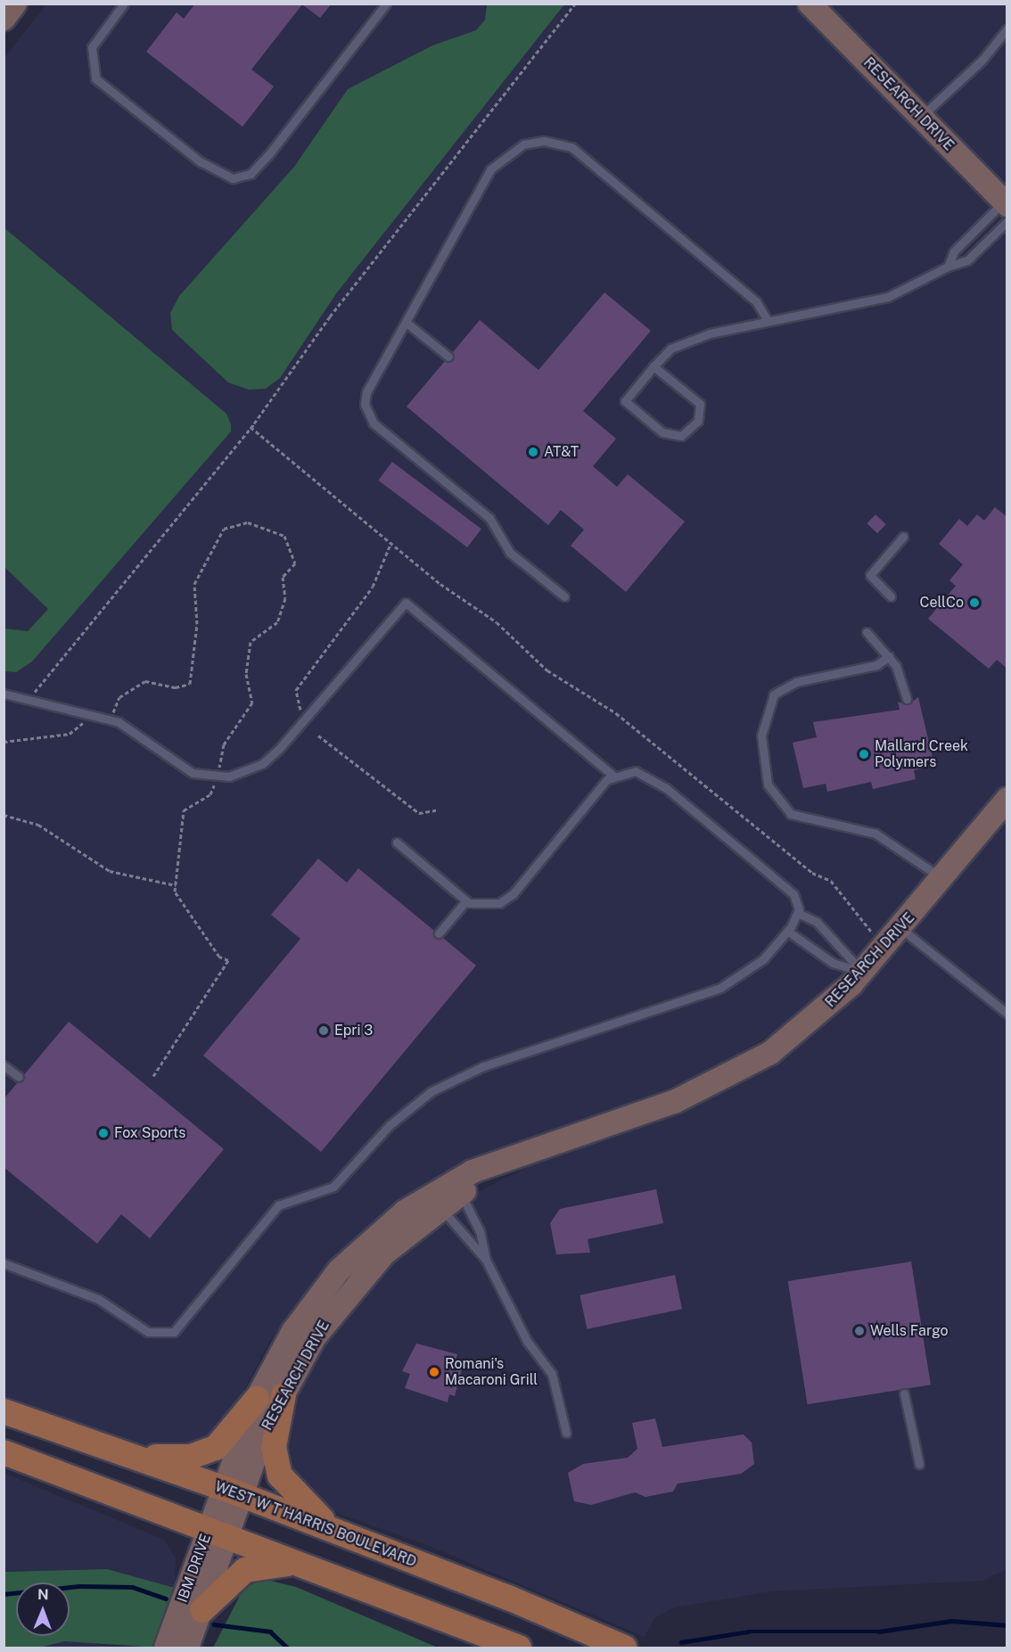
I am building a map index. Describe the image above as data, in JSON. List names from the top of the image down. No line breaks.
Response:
{"streets":{"main road":["WEST W T HARRIS BOULEVARD"],"street":["RESEARCH DRIVE","IBM DRIVE"]},"crossings":[["RESEARCH DRIVE","WEST W T HARRIS BOULEVARD"],["RESEARCH DRIVE","IBM DRIVE"],["WEST W T HARRIS BOULEVARD","IBM DRIVE"]],"places":["AT&T","CellCo","Mallard Creek Polymers","Epri 3","Fox Sports","Wells Fargo","Romani's Macaroni Grill"],"north":"top"}
